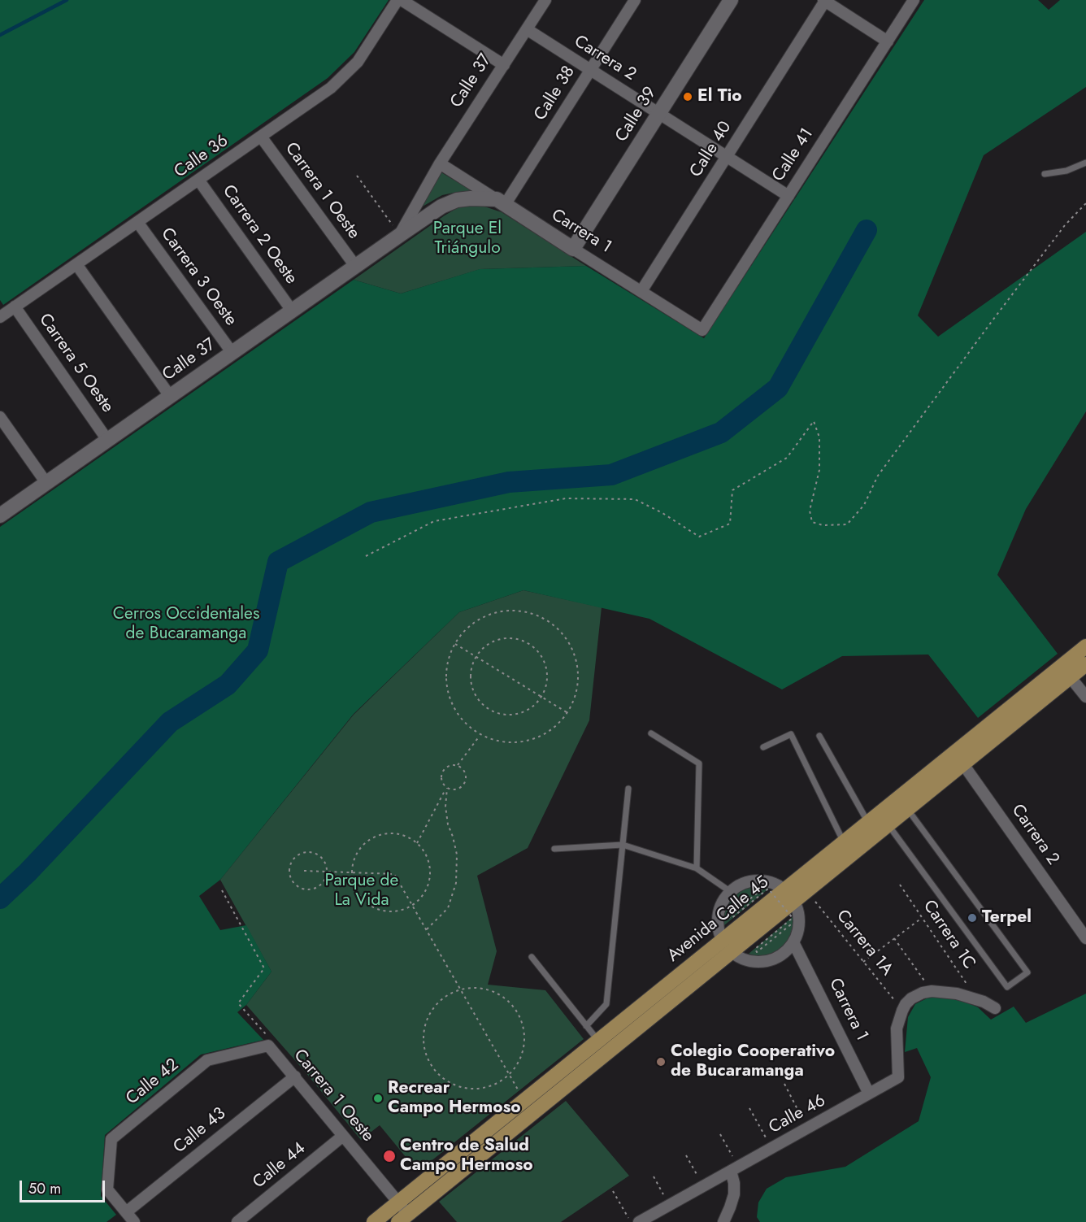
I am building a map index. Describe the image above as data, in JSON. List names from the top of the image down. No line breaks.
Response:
{"streets":{"main road":["Avenida Calle 45"],"street":["Carrera 2","Calle 37","Calle 38","Calle 39","Calle 40","Calle 41","Calle 36","Carrera 1 Oeste","Carrera 1","Carrera 2 Oeste","Carrera 3 Oeste","Carrera 5 Oeste","Calle 42","Calle 46","Calle 43","Calle 44"],"path":["Carrera 1C","Carrera 1A"]},"crossings":[["Carrera 2","Calle 37"],["Carrera 2","Calle 38"],["Carrera 2","Calle 39"],["Carrera 2","Calle 40"],["Carrera 2","Calle 41"],["Carrera 2","Avenida Calle 45"],["Calle 37","Calle 38"],["Calle 37","Carrera 1 Oeste"],["Calle 37","Carrera 1"],["Calle 37","Carrera 2 Oeste"],["Calle 37","Carrera 3 Oeste"],["Calle 37","Carrera 5 Oeste"],["Calle 38","Carrera 1"],["Calle 39","Carrera 1"],["Calle 40","Carrera 1"],["Calle 41","Carrera 1"],["Calle 36","Carrera 1 Oeste"],["Calle 36","Carrera 2 Oeste"],["Calle 36","Carrera 3 Oeste"],["Calle 36","Carrera 5 Oeste"],["Carrera 1 Oeste","Avenida Calle 45"],["Carrera 1 Oeste","Calle 42"],["Carrera 1 Oeste","Calle 43"],["Carrera 1 Oeste","Calle 44"],["Carrera 1","Calle 46"],["Avenida Calle 45","Carrera 1A"],["Carrera 1A","Calle 46"],["Calle 42","Calle 43"]],"parks":["Parque El Triángulo","Cerros Occidentales de Bucaramanga","Parque de La Vida"],"places":["El Tio","Terpel","Colegio Cooperativo de Bucaramanga","Recrear Campo Hermoso","Centro de Salud Campo Hermoso"],"scale_bar":"50 m"}
